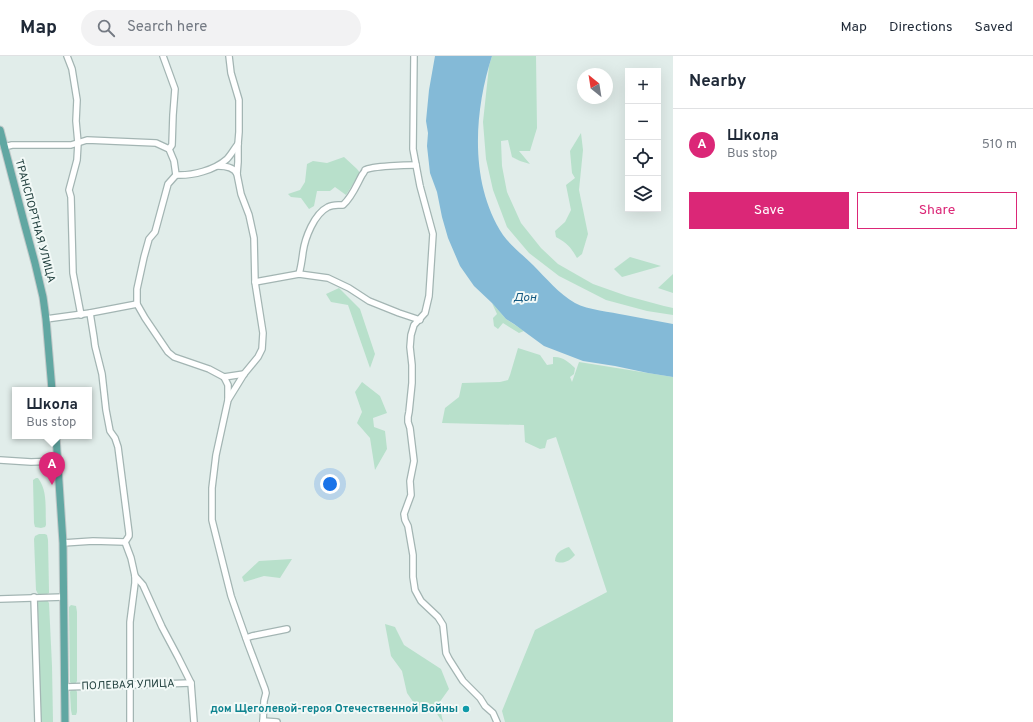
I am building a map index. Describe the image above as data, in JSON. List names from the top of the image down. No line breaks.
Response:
{"streets":{"main road":["ТРАНСПОРТНАЯ УЛИЦА"],"street":["ПОЛЕВАЯ УЛИЦА"]},"water":["Дон"],"places":["дом Щеголевой-героя Отечественной Войны"],"north":"top left","page":{"header":"Map","search":"Search here","nav":["Map","Directions","Saved"],"heading":"Nearby","map_buttons":["+","−"],"list":[{"mark":"A","name":"Школа","note":"Bus stop","value":"510 m"}],"buttons":["Save","Share"],"popup":["Школа","Bus stop"],"pins":"A"}}
